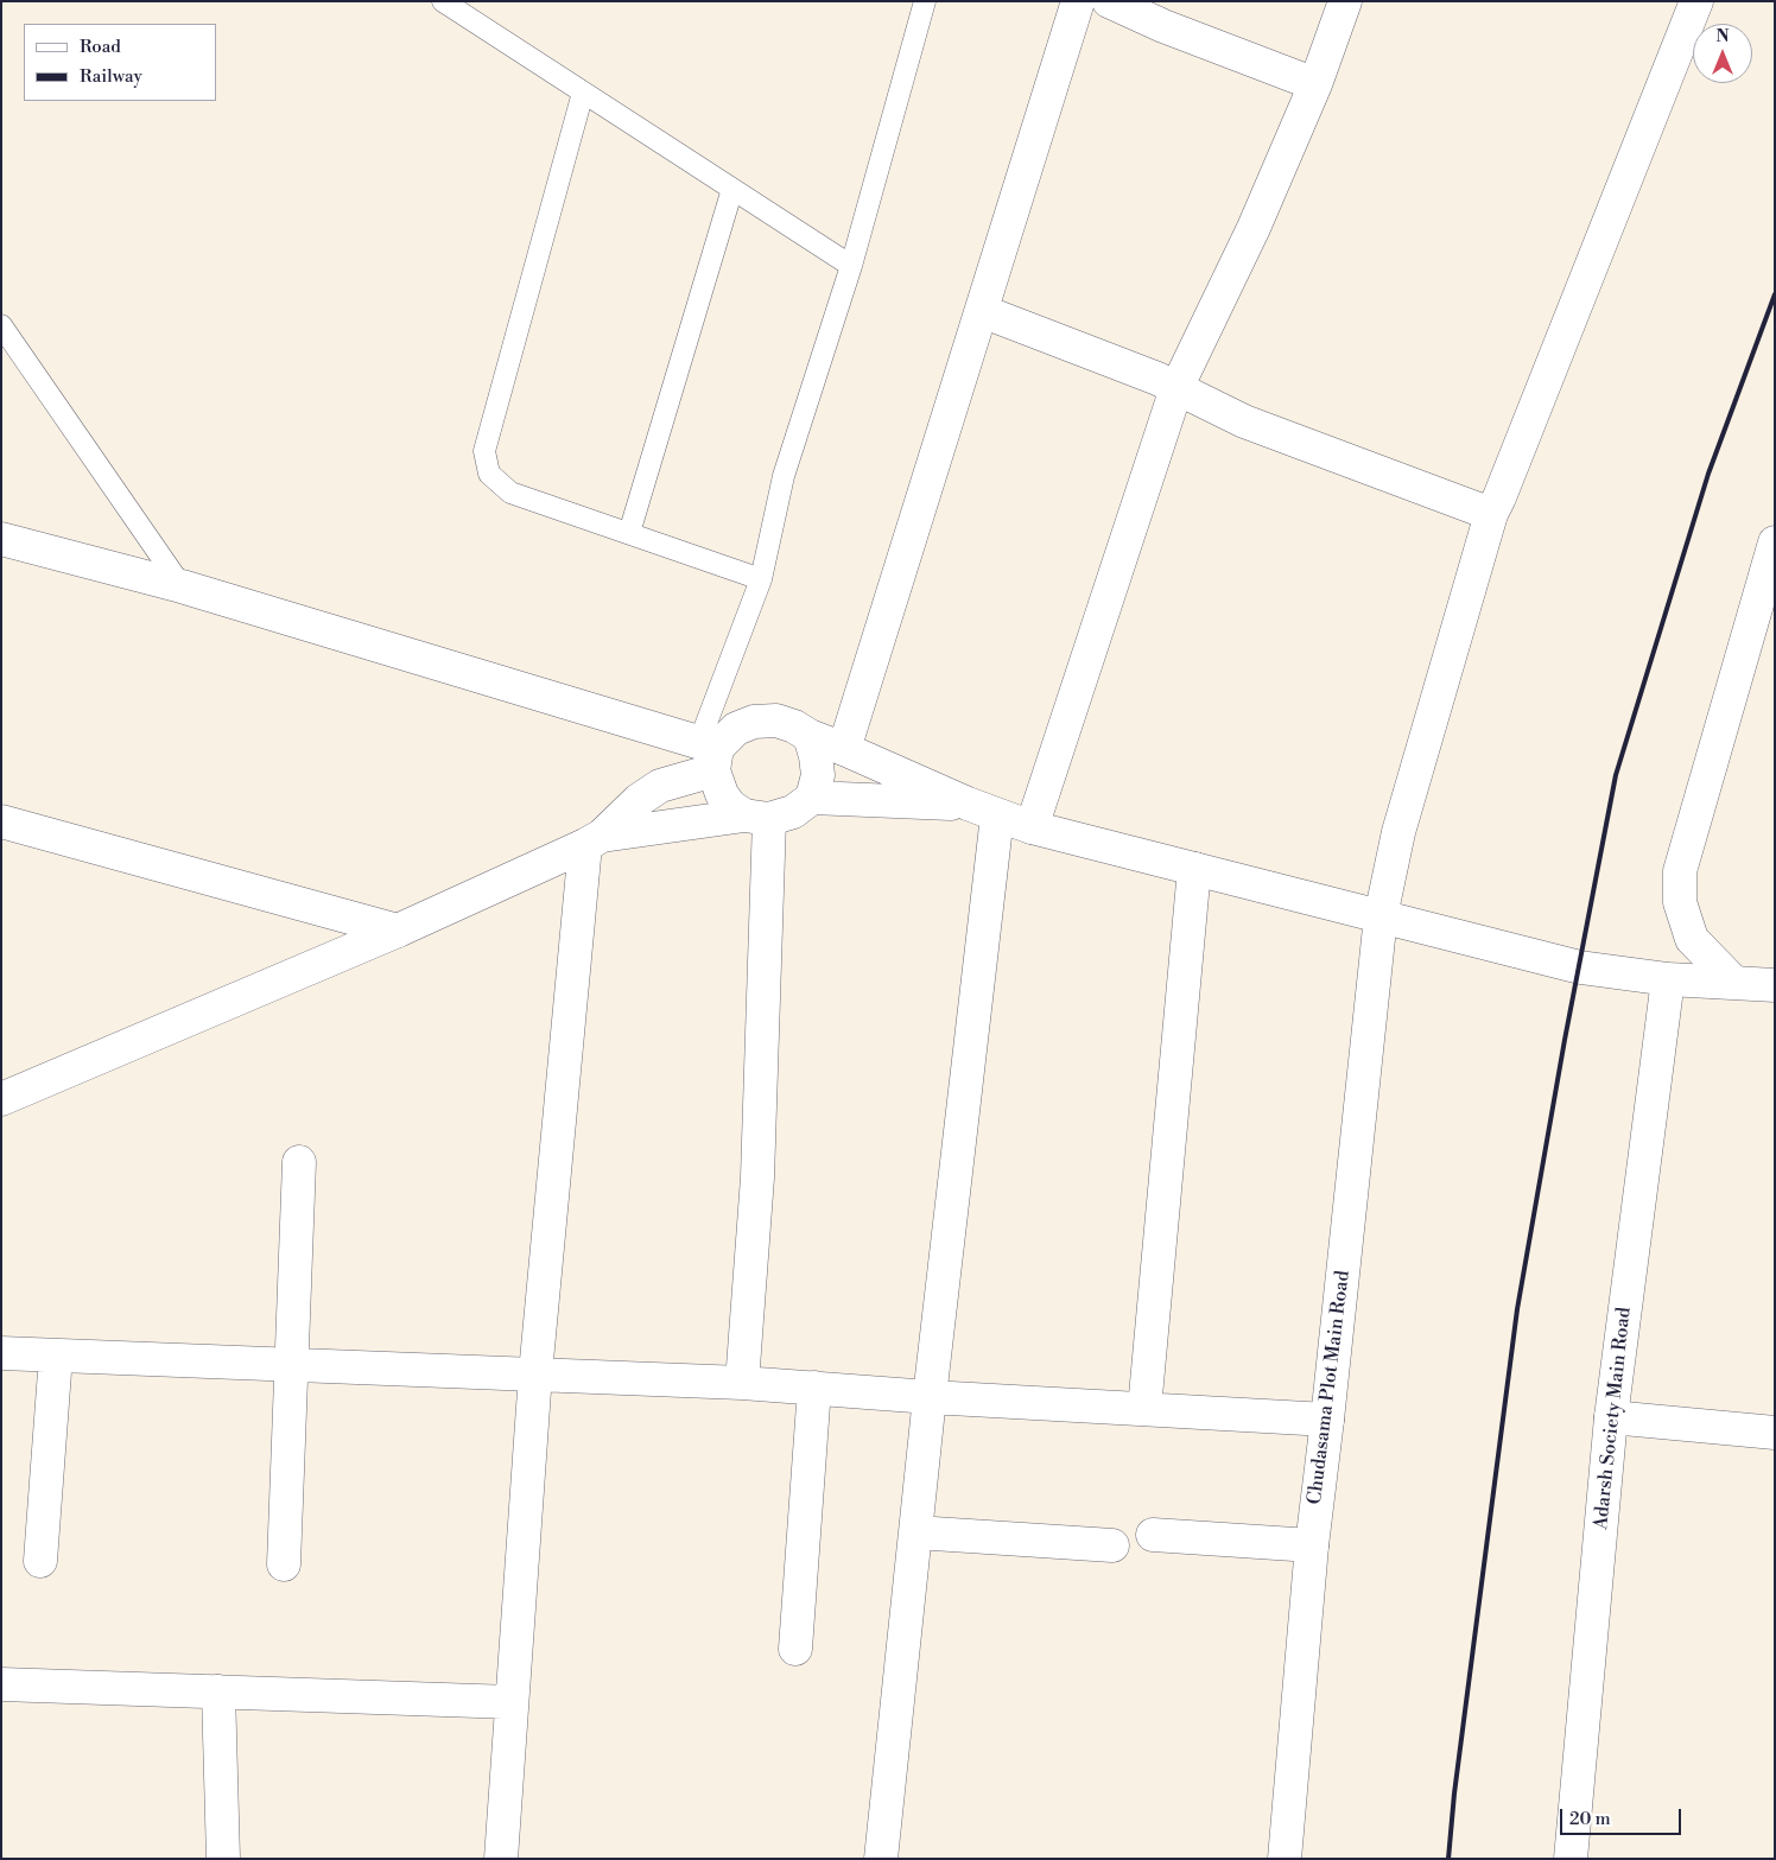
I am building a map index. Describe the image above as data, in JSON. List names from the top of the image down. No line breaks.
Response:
{"streets":{"street":["Chudasama Plot Main Road","Adarsh Society Main Road"]},"legend":["Road","Railway"],"scale_bar":"20 m","north":"top"}
